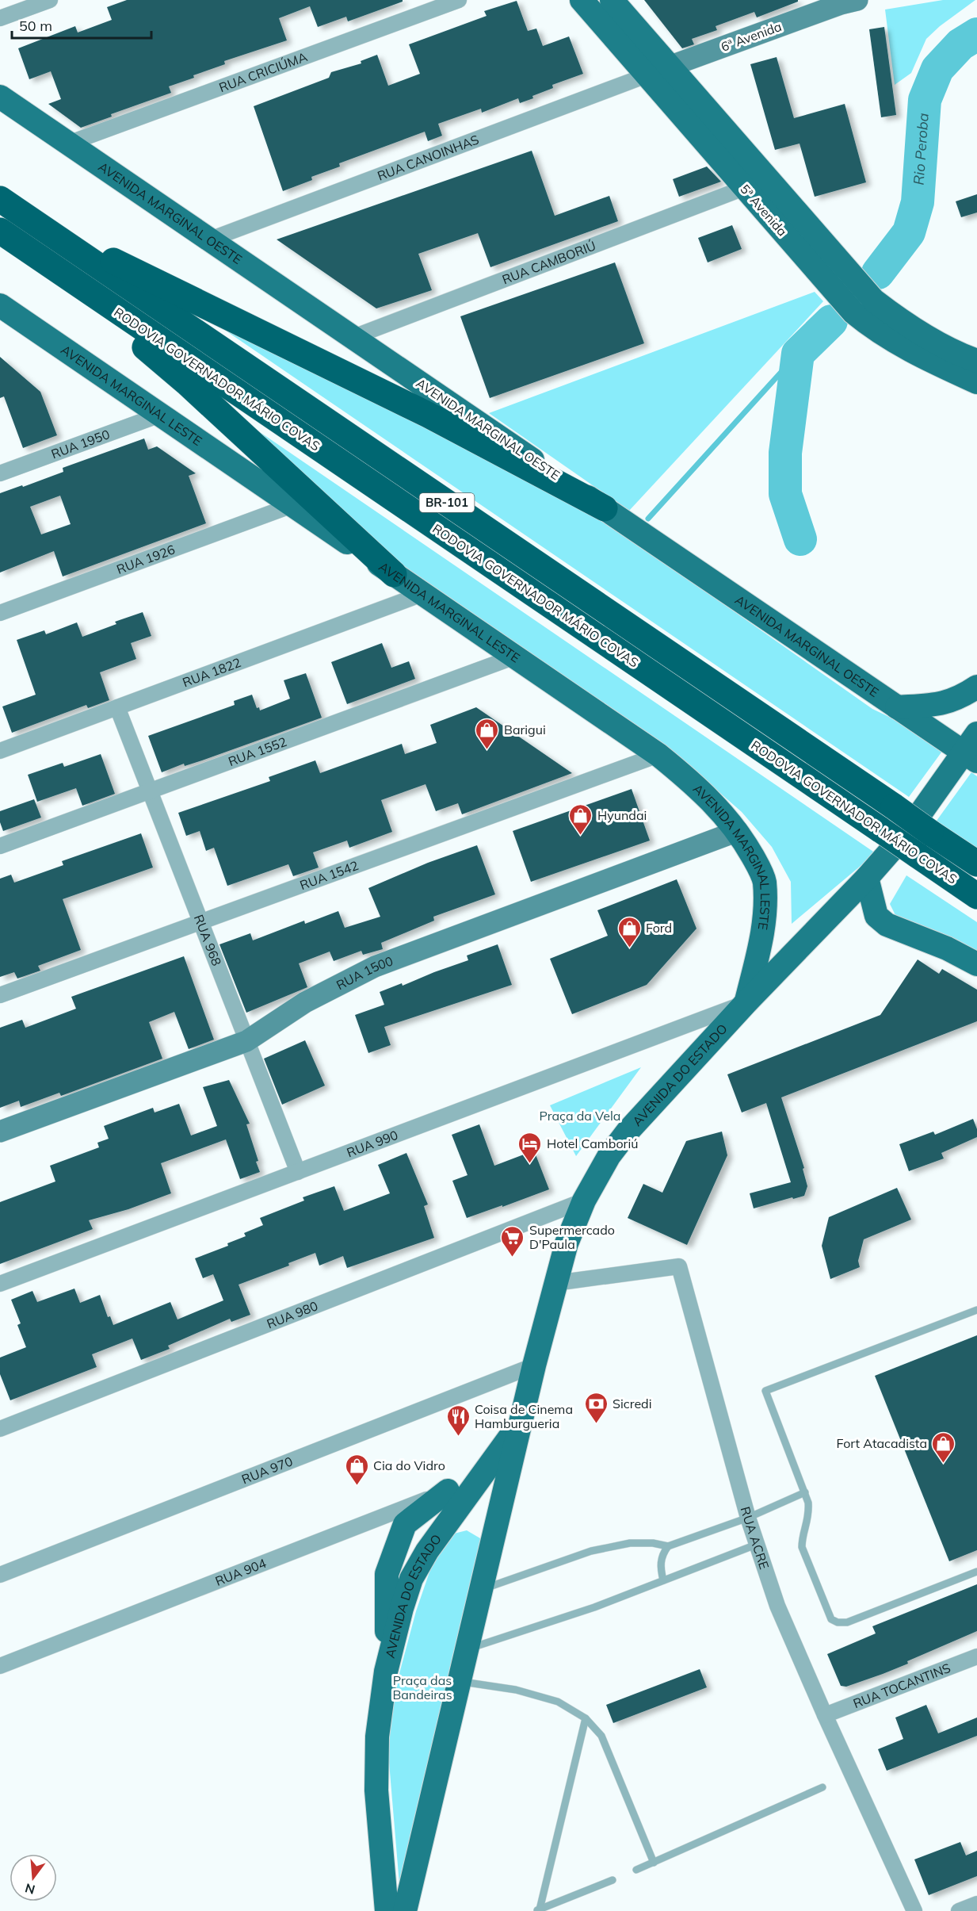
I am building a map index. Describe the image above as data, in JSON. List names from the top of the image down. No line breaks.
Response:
{"streets":{"highway":["RODOVIA GOVERNADOR MÁRIO COVAS","BR-101"],"main road":["5ª Avenida","AVENIDA MARGINAL OESTE","AVENIDA MARGINAL LESTE","AVENIDA DO ESTADO"],"street":["6ª Avenida","RUA CRICIÚMA","RUA CANOINHAS","RUA CAMBORIÚ","RUA 1950","RUA 1926","RUA 1822","RUA 1552","RUA 1542","RUA 968","RUA 1500","RUA 990","RUA 980","RUA 970","RUA ACRE","RUA 904","RUA TOCANTINS"]},"crossings":[["6ª Avenida","RUA CANOINHAS"],["6ª Avenida","5ª Avenida"],["RUA CRICIÚMA","AVENIDA MARGINAL OESTE"],["RUA CANOINHAS","5ª Avenida"],["RUA CANOINHAS","AVENIDA MARGINAL OESTE"],["5ª Avenida","RUA CAMBORIÚ"],["AVENIDA MARGINAL OESTE","RUA CAMBORIÚ"],["AVENIDA MARGINAL OESTE","AVENIDA DO ESTADO"],["RODOVIA GOVERNADOR MÁRIO COVAS","AVENIDA DO ESTADO"],["AVENIDA MARGINAL LESTE","RUA 1950"],["AVENIDA MARGINAL LESTE","RUA 1926"],["AVENIDA MARGINAL LESTE","RUA 1822"],["AVENIDA MARGINAL LESTE","RUA 1552"],["AVENIDA MARGINAL LESTE","RUA 1542"],["AVENIDA MARGINAL LESTE","RUA 1500"],["AVENIDA MARGINAL LESTE","AVENIDA DO ESTADO"],["AVENIDA MARGINAL LESTE","RUA 990"],["RUA 1822","RUA 968"],["RUA 1552","RUA 968"],["RUA 1542","RUA 968"],["RUA 968","RUA 1500"],["RUA 968","RUA 990"],["AVENIDA DO ESTADO","RUA 990"],["AVENIDA DO ESTADO","RUA 980"],["AVENIDA DO ESTADO","RUA 970"],["AVENIDA DO ESTADO","RUA ACRE"],["AVENIDA DO ESTADO","RUA 904"],["RUA ACRE","RUA TOCANTINS"]],"water":["Rio Peroba"],"parks":["Praça da Vela","Praça das Bandeiras"],"places":{"shop":["Barigui","Hyundai","Ford","Fort Atacadista","Cia do Vidro"],"hotel":["Hotel Camboriú"],"supermarket":["Supermercado D'Paula"],"bank":["Sicredi"],"restaurant":["Coisa de Cinema Hamburgueria"]},"scale_bar":"50 m","north":"bottom"}
